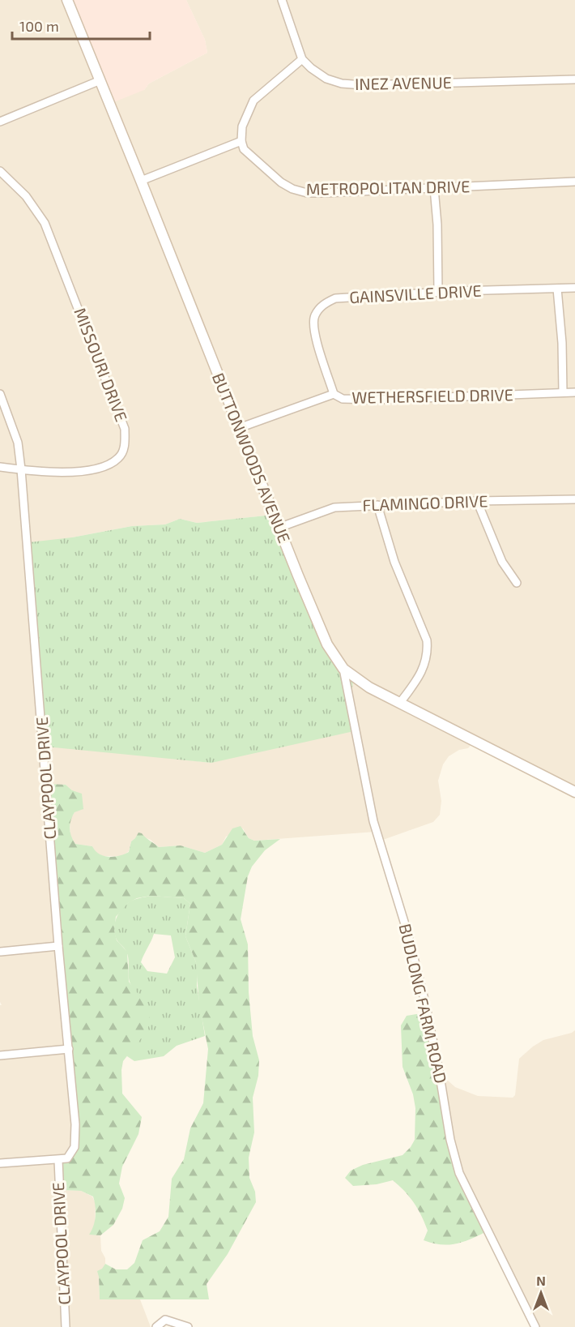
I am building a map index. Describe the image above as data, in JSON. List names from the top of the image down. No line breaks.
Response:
{"streets":{"street":["INEZ AVENUE","METROPOLITAN DRIVE","GAINSVILLE DRIVE","MISSOURI DRIVE","WETHERSFIELD DRIVE","BUTTONWOODS AVENUE","FLAMINGO DRIVE","CLAYPOOL DRIVE","BUDLONG FARM ROAD"]},"crossings":[["GAINSVILLE DRIVE","WETHERSFIELD DRIVE"],["MISSOURI DRIVE","CLAYPOOL DRIVE"],["WETHERSFIELD DRIVE","BUTTONWOODS AVENUE"],["BUTTONWOODS AVENUE","FLAMINGO DRIVE"],["BUTTONWOODS AVENUE","BUDLONG FARM ROAD"]],"scale_bar":"100 m","north":"top"}
